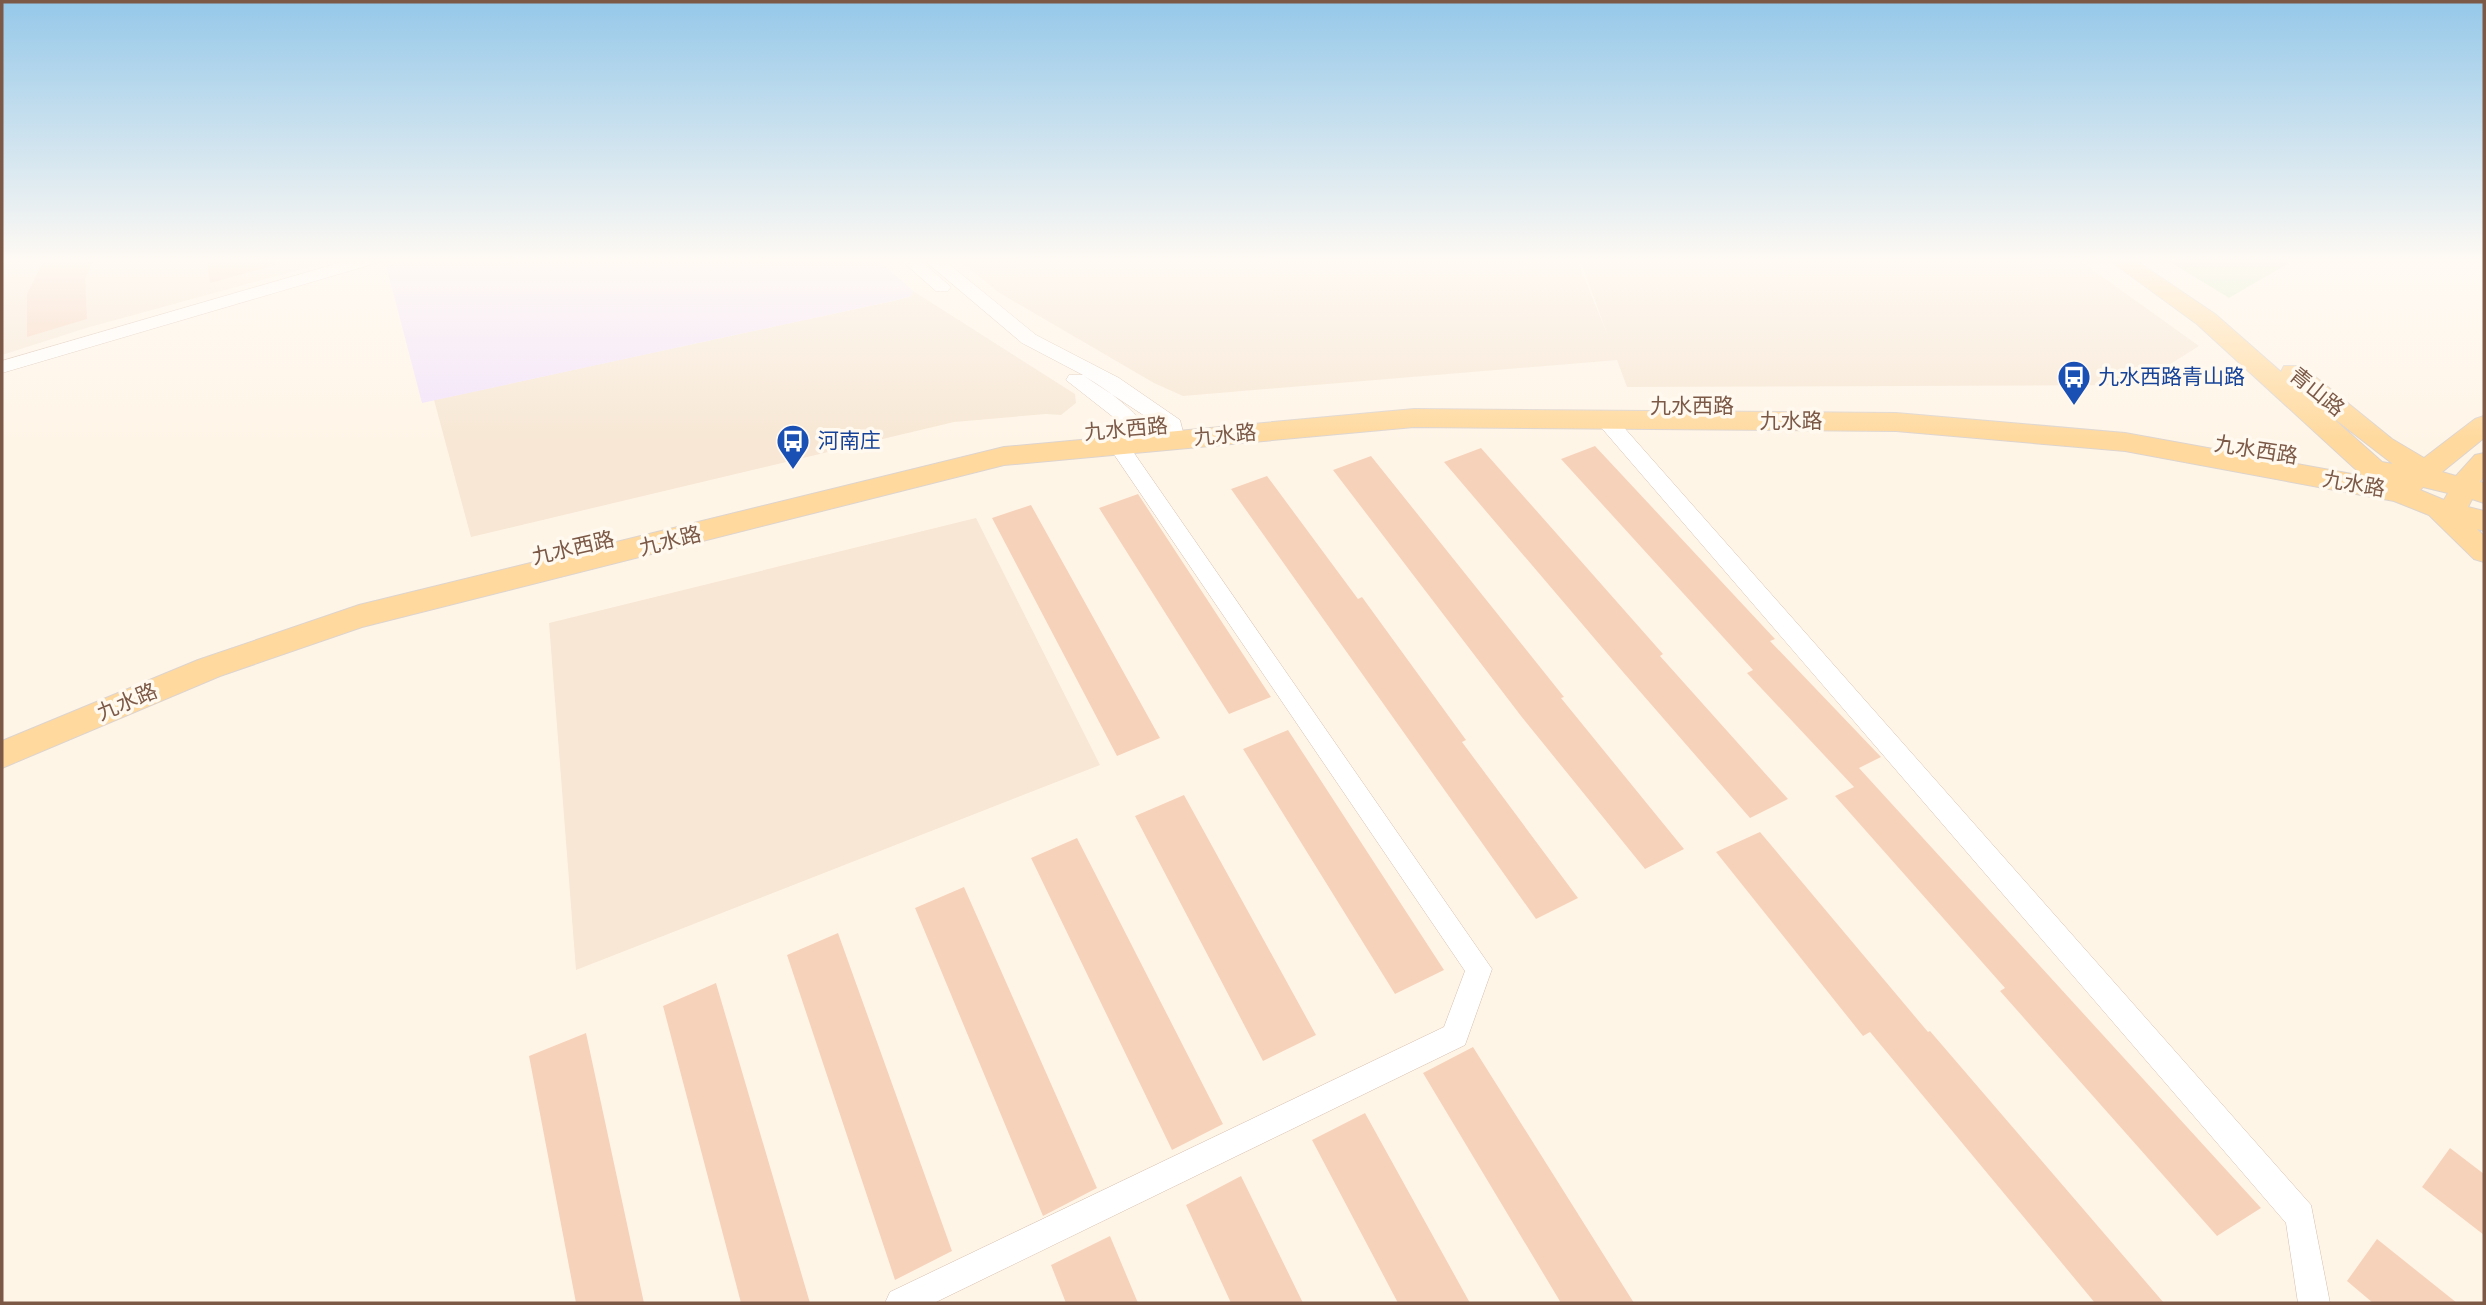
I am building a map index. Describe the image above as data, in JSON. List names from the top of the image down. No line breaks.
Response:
{"streets":{"main road":["青山路","九水西路","九水路"]},"crossings":[["青山路","九水西路"],["青山路","九水路"],["九水西路","九水路"]],"places":{"bus stop":["九水西路青山路","河南庄"]}}
